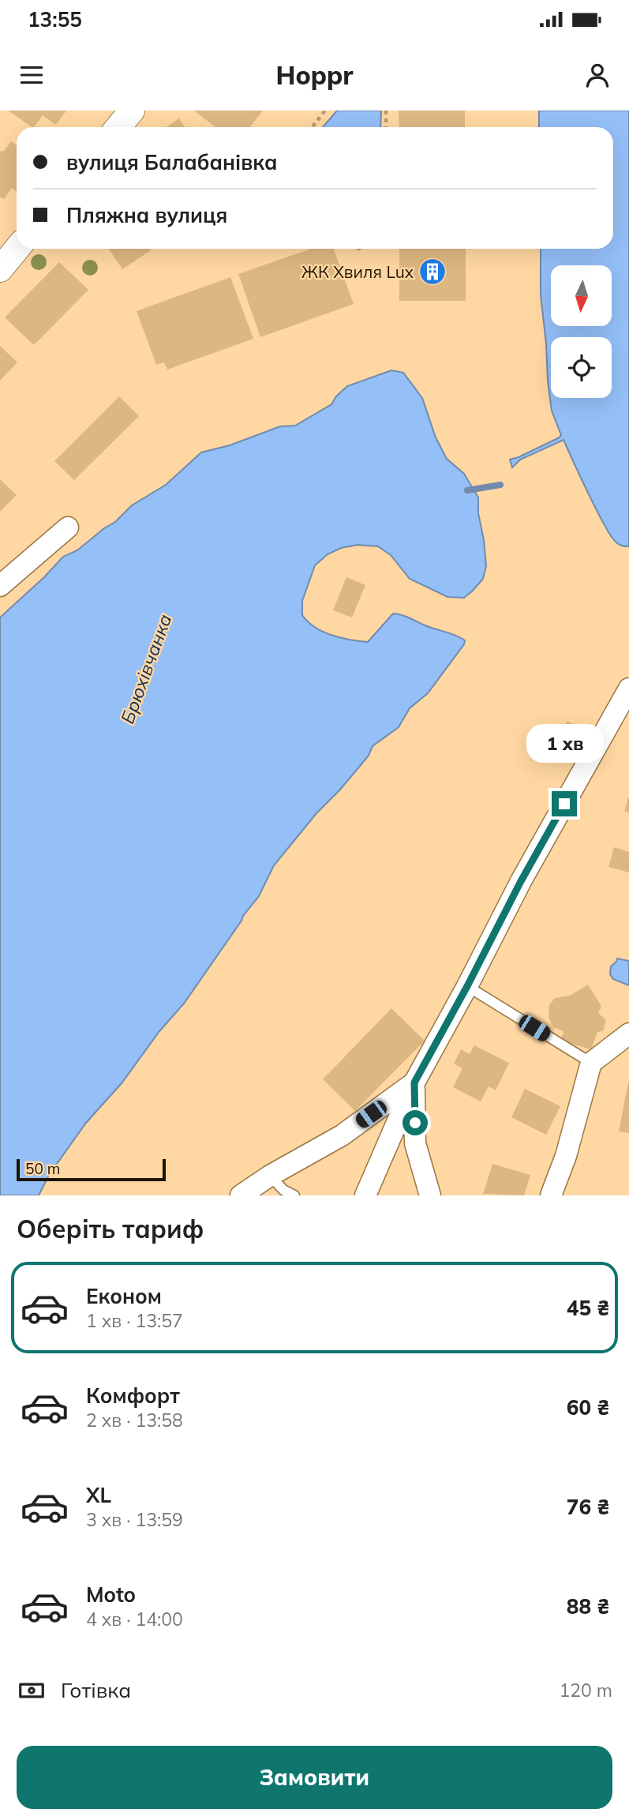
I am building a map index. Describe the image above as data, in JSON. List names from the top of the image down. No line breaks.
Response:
{"water":["Брюхівчанка"],"places":{"building":["ЖК Хвиля Lux"]},"scale_bar":"50 m","north":"bottom","page":{"status":"13:55","header":"Hoppr","banner":["вулиця Балабанівка","Пляжна вулиця"],"bubble":"1 хв","scale":"50 m","heading":"Оберіть тариф","list":[{"name":"Економ","note":"1 хв · 13:57","value":"45 ₴"},{"name":"Комфорт","note":"2 хв · 13:58","value":"60 ₴"},{"name":"XL","note":"3 хв · 13:59","value":"76 ₴"},{"name":"Moto","note":"4 хв · 14:00","value":"88 ₴"}],"pay":["Готівка","120 m"],"buttons":"Замовити"}}
